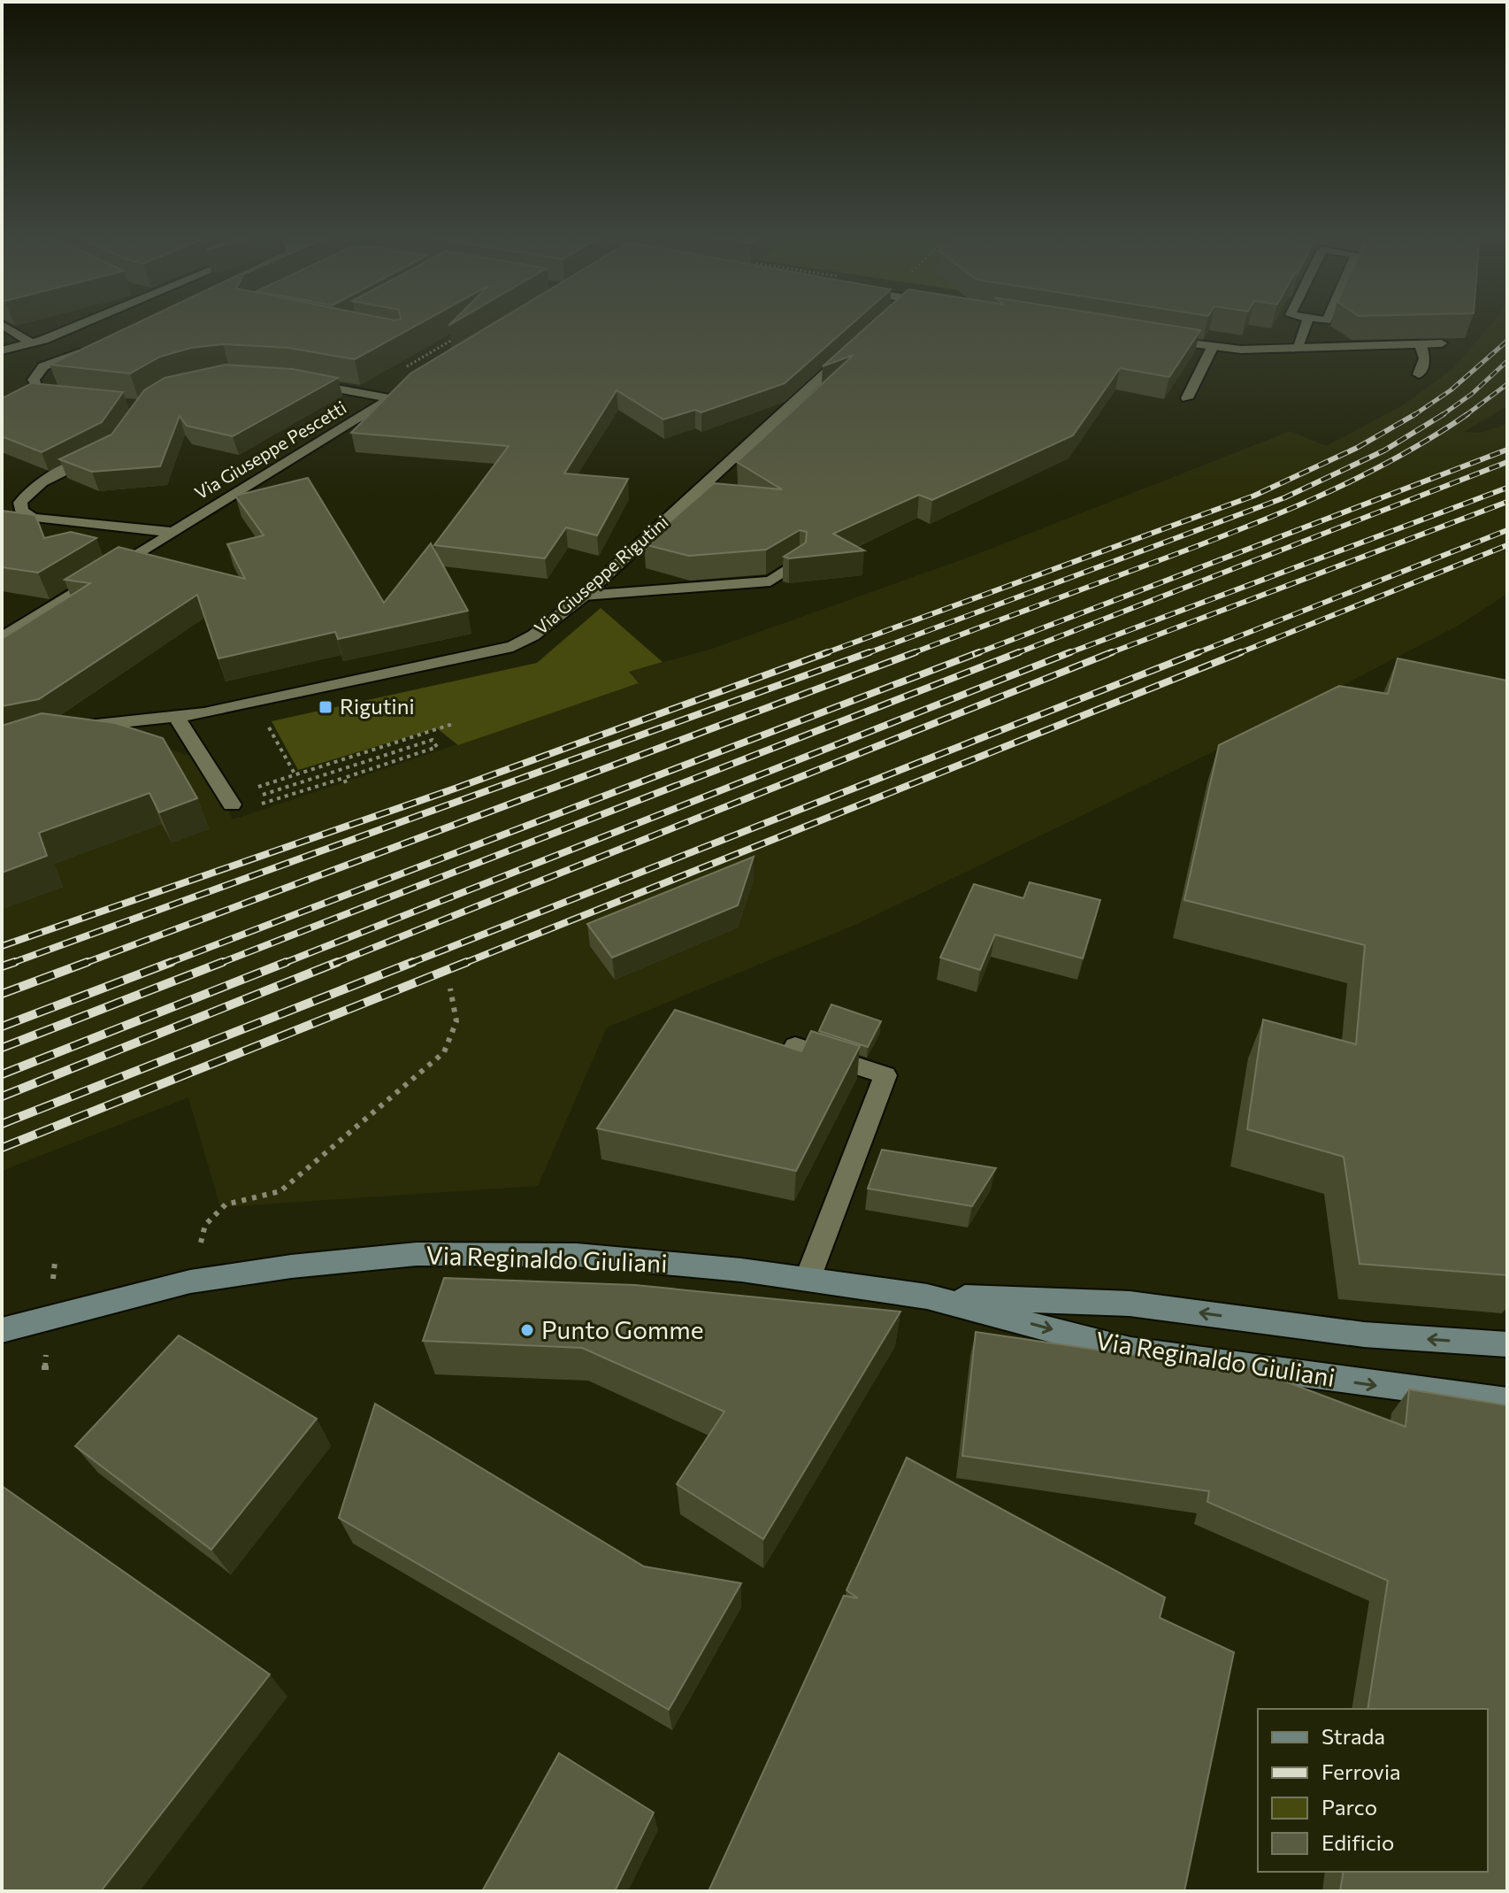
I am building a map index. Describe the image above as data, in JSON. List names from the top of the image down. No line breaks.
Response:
{"streets":{"main road":["Via Reginaldo Giuliani"],"street":["Via Giuseppe Pescetti","Via Giuseppe Rigutini"]},"places":{"transit":["Rigutini"],"other":["Punto Gomme"]},"legend":["Strada","Ferrovia","Parco","Edificio"]}
